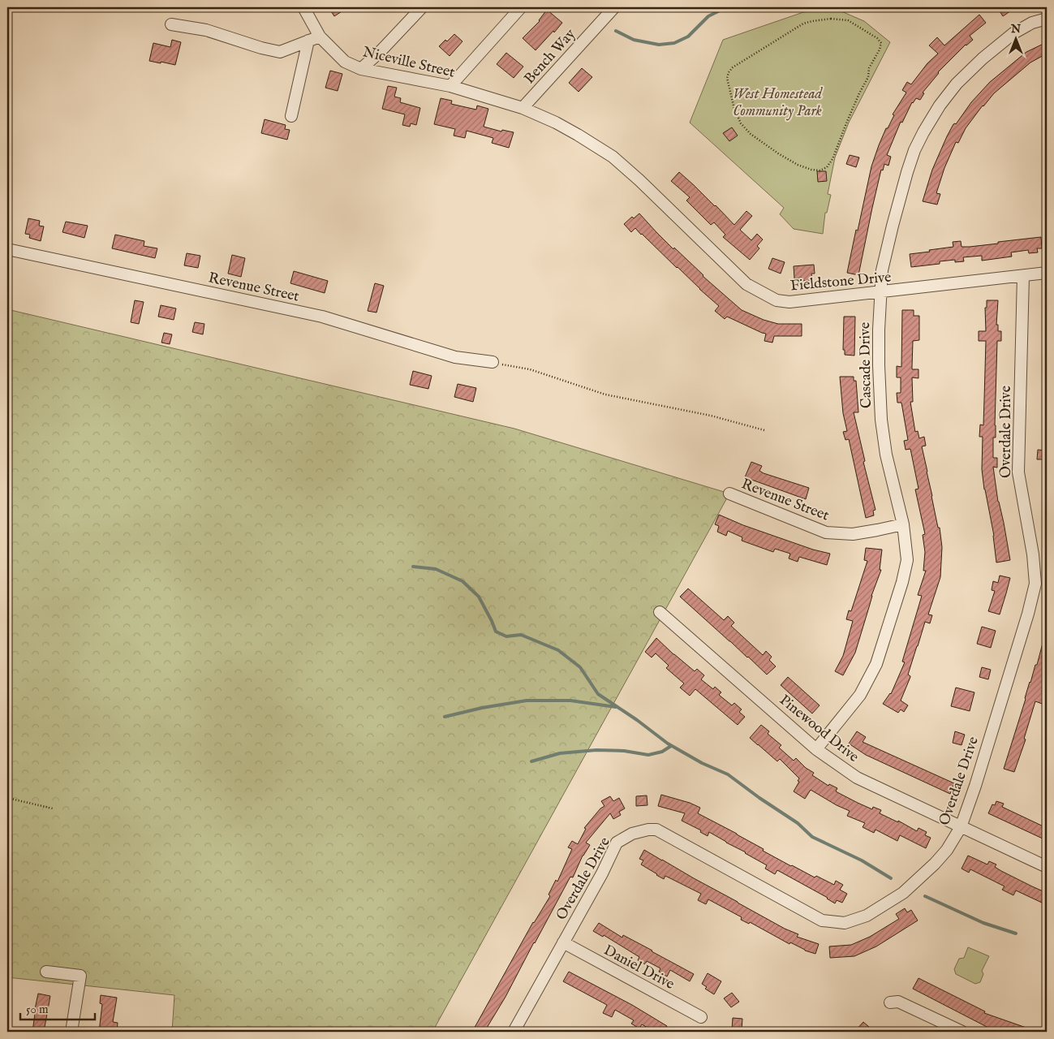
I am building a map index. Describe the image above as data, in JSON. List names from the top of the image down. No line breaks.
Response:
{"streets":{"street":["Bench Way","Niceville Street","Fieldstone Drive","Revenue Street","Cascade Drive","Overdale Drive","Pinewood Drive","Daniel Drive"]},"crossings":[["Bench Way","Niceville Street"],["Niceville Street","Fieldstone Drive"],["Fieldstone Drive","Cascade Drive"],["Fieldstone Drive","Overdale Drive"],["Revenue Street","Cascade Drive"],["Cascade Drive","Pinewood Drive"],["Overdale Drive","Pinewood Drive"],["Overdale Drive","Daniel Drive"]],"parks":["West Homestead Community Park"],"scale_bar":"50 m","north":"top"}
